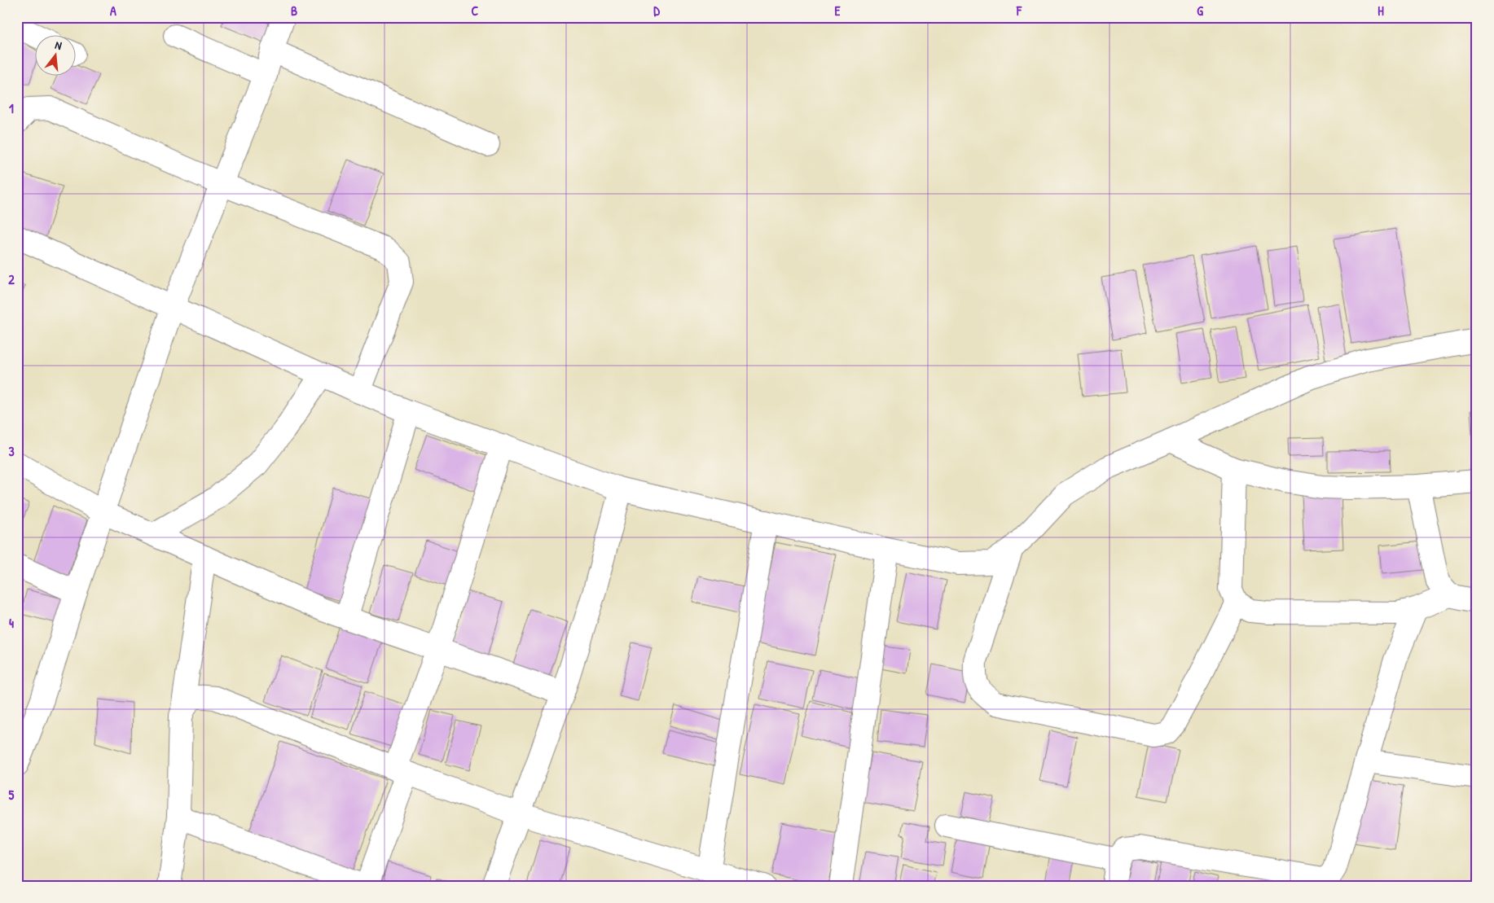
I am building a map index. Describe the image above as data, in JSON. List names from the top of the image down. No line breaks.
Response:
{"north":"top","grid":{"columns":["A","B","C","D","E","F","G","H"],"rows":["1","2","3","4","5"]}}
